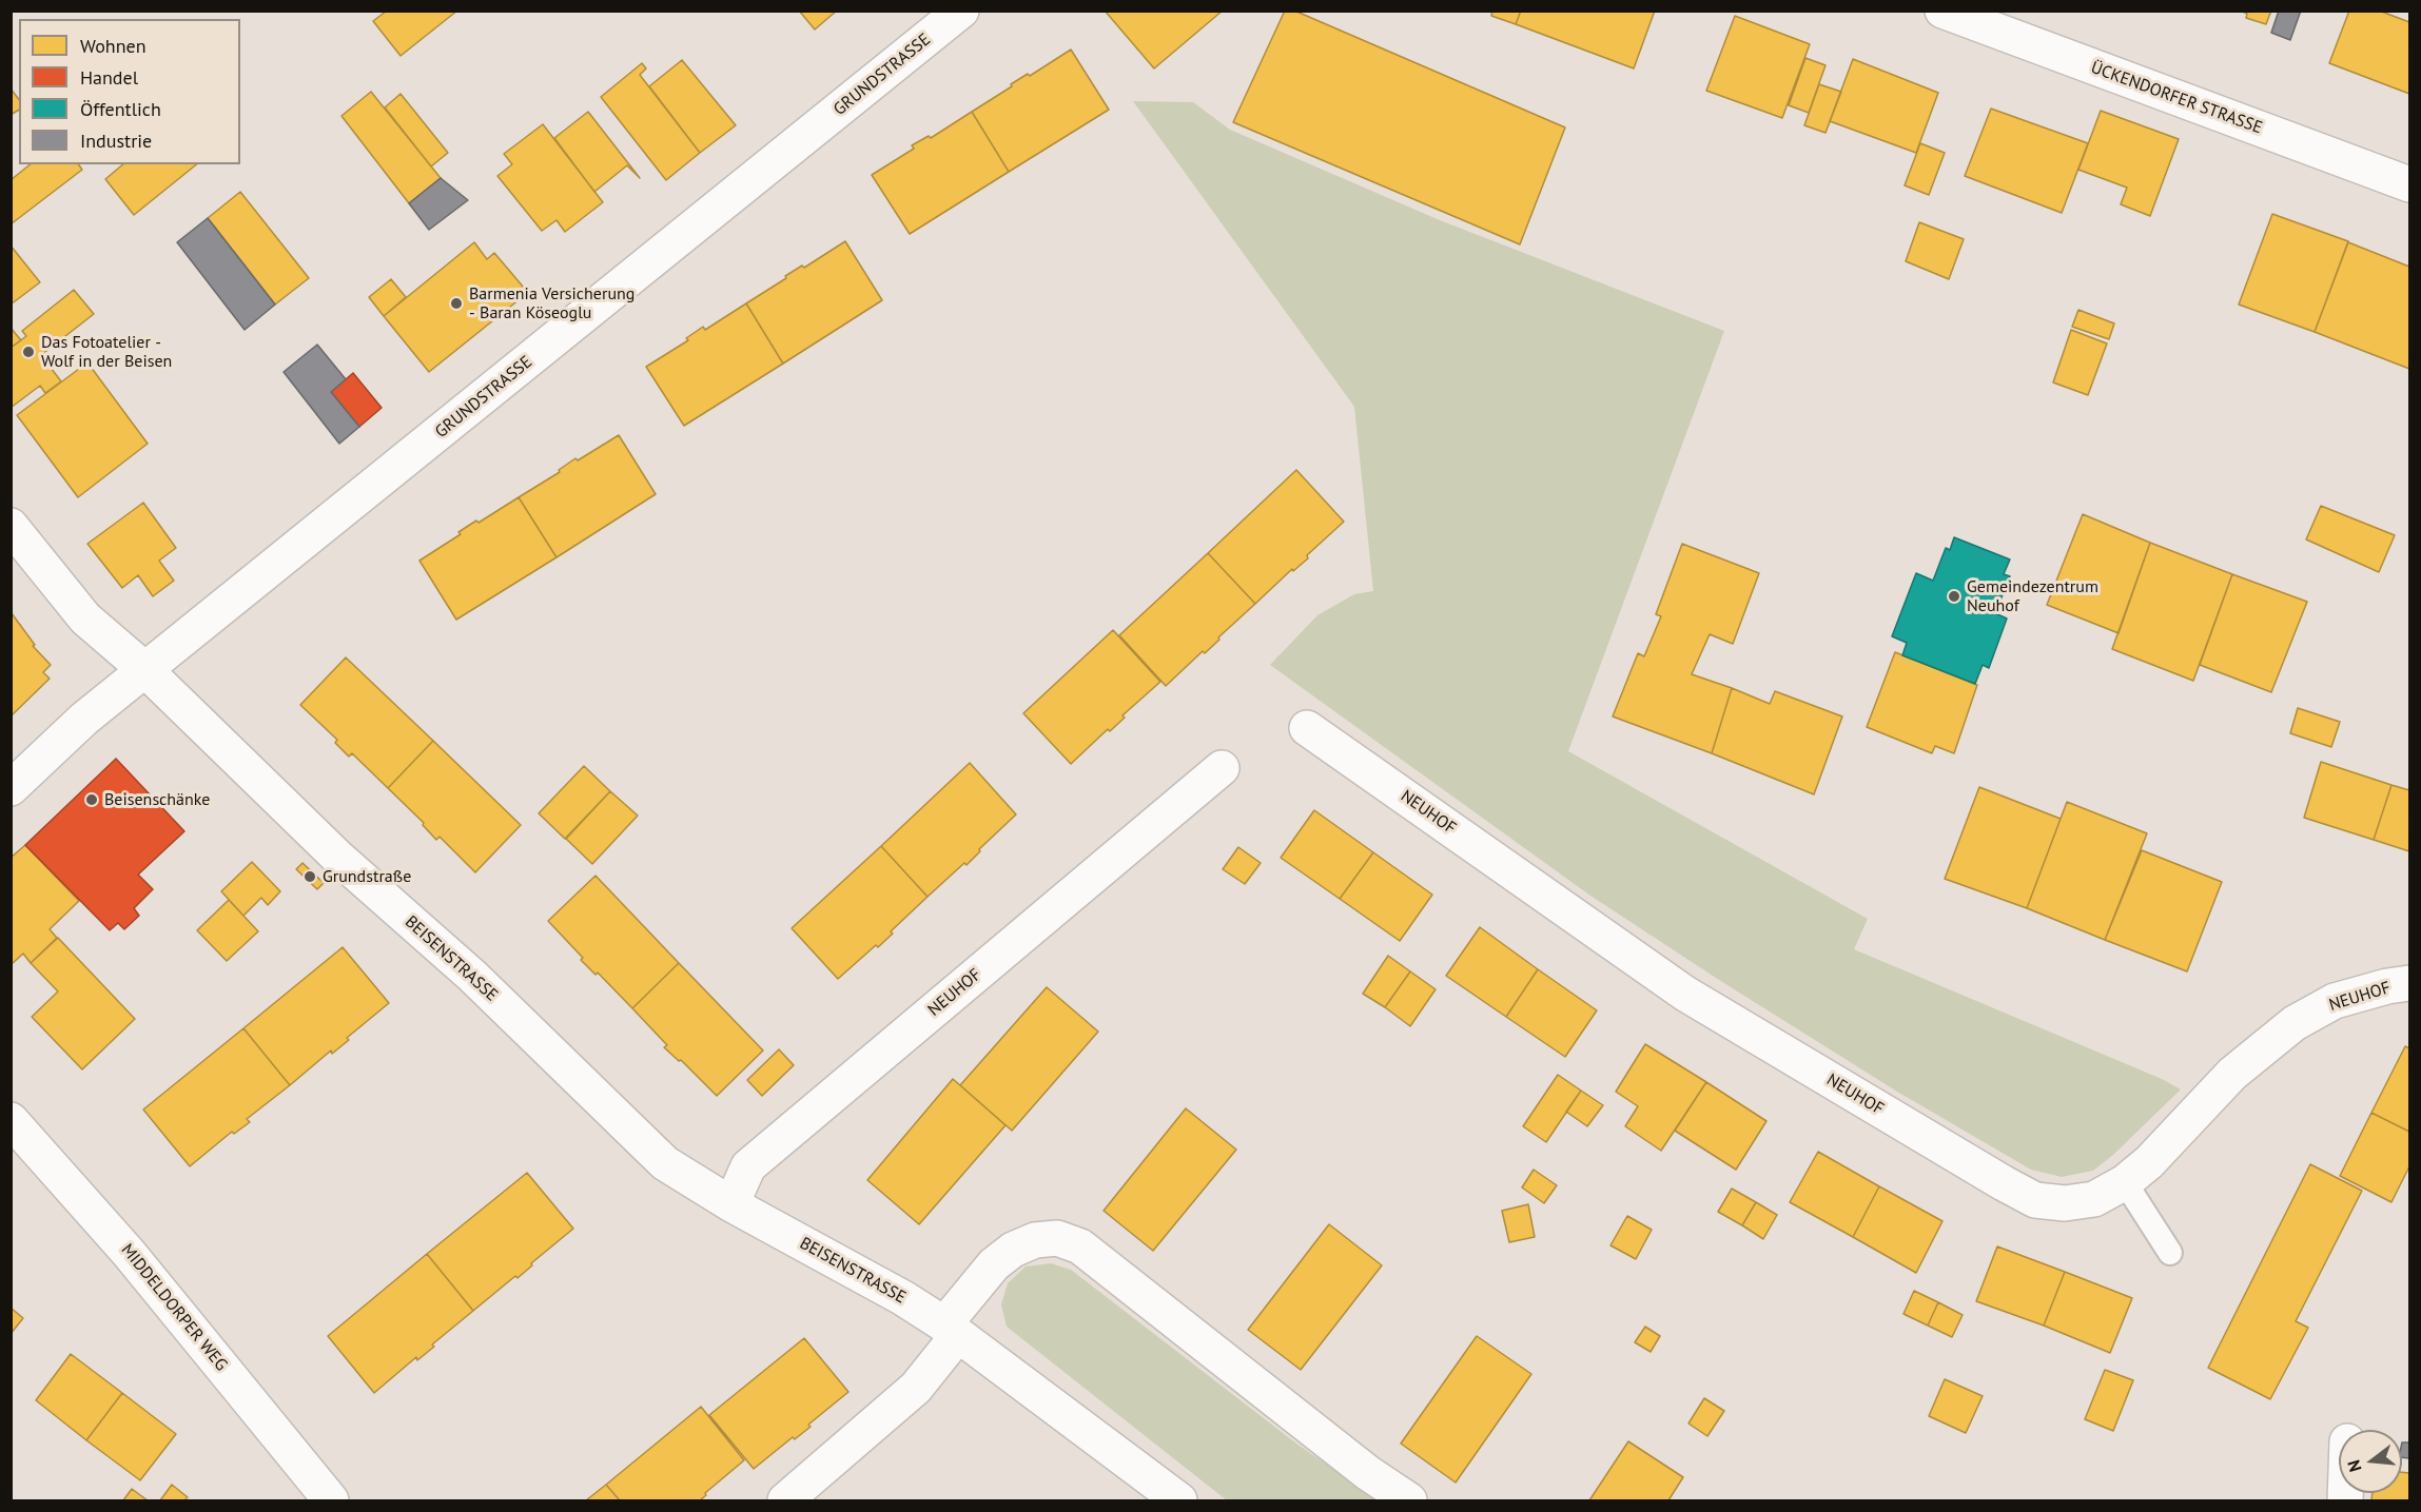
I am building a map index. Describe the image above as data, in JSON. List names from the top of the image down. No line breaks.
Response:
{"streets":{"street":["GRUNDSTRASSE","ÜCKENDORFER STRASSE","NEUHOF","BEISENSTRASSE","MIDDELDORPER WEG"]},"crossings":[["GRUNDSTRASSE","BEISENSTRASSE"],["NEUHOF","BEISENSTRASSE"]],"places":["Barmenia Versicherung - Baran Köseoglu","Das Fotoatelier - Wolf in der Beisen","Gemeindezentrum Neuhof","Beisenschänke","Grundstraße"],"legend":["Wohnen","Handel","Öffentlich","Industrie"],"north":"left"}
